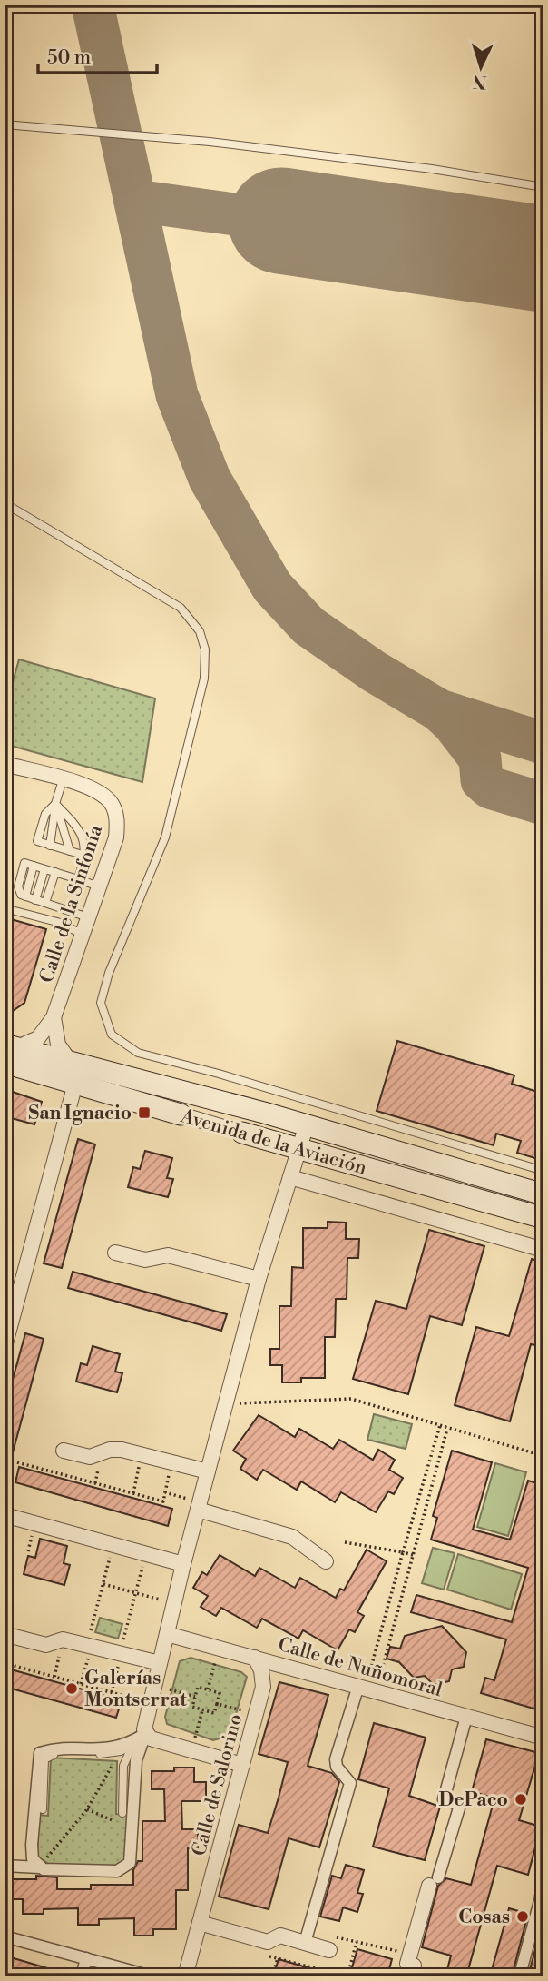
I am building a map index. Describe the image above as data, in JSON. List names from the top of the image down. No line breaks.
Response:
{"streets":{"main road":["Avenida de la Aviación"],"street":["Calle de la Sinfonía","Calle de Nuñomoral","Calle de Salorino"]},"crossings":[["Calle de la Sinfonía","Avenida de la Aviación"],["Calle de Nuñomoral","Calle de Salorino"]],"places":{"transit":["San Ignacio"],"other":["Galerías Montserrat","DePaco","Cosas"]},"scale_bar":"50 m","north":"bottom"}
